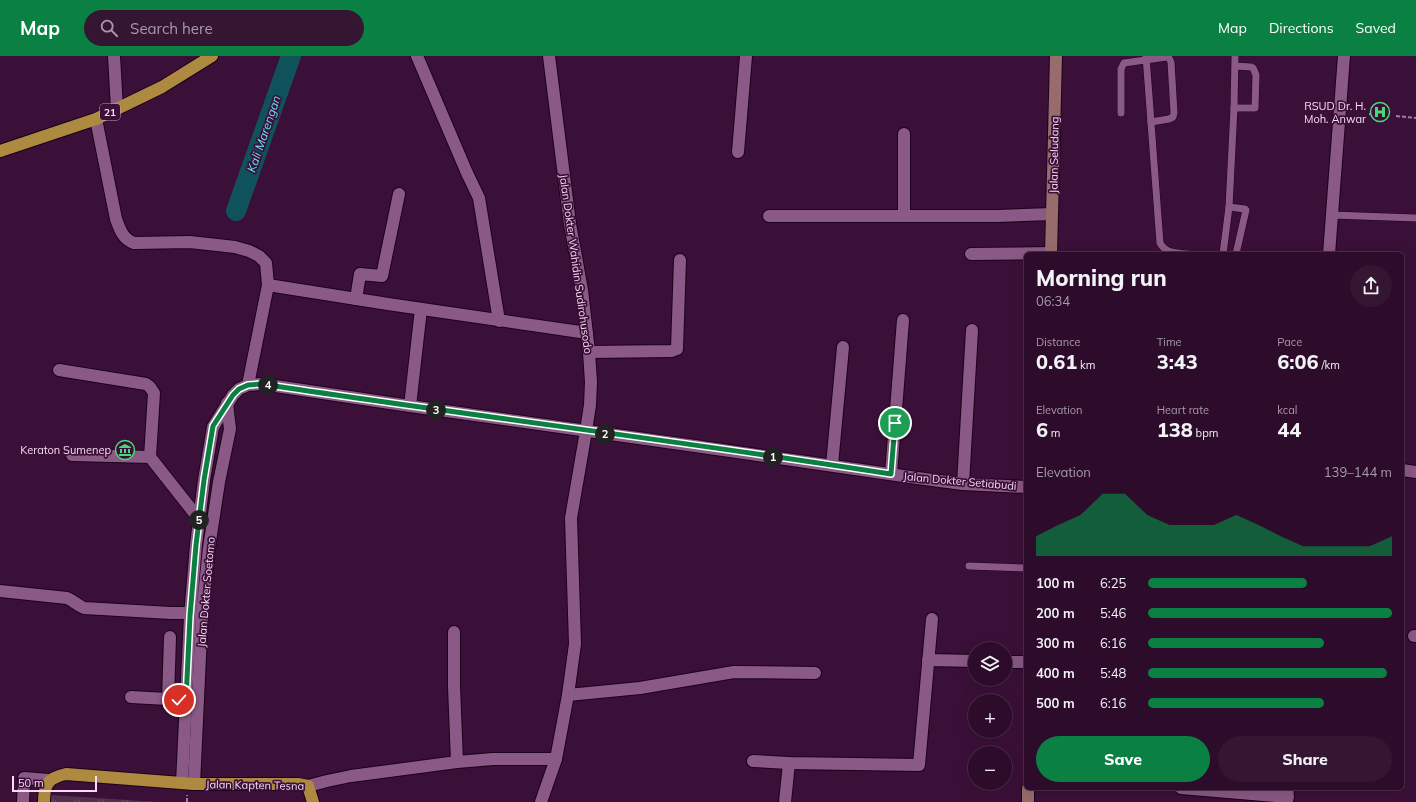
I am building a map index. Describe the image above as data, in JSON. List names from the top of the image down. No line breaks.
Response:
{"streets":{"highway":["21","Jalan Kapten Tesna"],"main road":["Jalan Seludang"],"street":["Jalan Dokter Wahidin Sudirohusodo","Jalan Dokter Setiabudi","Jalan Dokter Soetomo"]},"crossings":[["Jalan Dokter Wahidin Sudirohusodo","Jalan Dokter Setiabudi"],["Jalan Dokter Wahidin Sudirohusodo","Jalan Kapten Tesna"],["Jalan Dokter Soetomo","Jalan Kapten Tesna"]],"water":["Kali Marengan"],"places":{"hospital":["RSUD Dr. H. Moh. Anwar"],"museum":["Keraton Sumenep"]},"scale_bar":"50 m","page":{"header":"Map","search":"Search here","nav":["Map","Directions","Saved"],"heading":["Morning run","06:34"],"stats":[["Distance","0.61 km"],["Time","3:43"],["Pace","6:06 /km"],["Elevation","6 m"],["Heart rate","138 bpm"],["kcal","44"]],"pins":["4","3","2","1","5"],"chart":["Elevation","139–144 m"],"list":[{"name":"100 m","note":"6:25"},{"name":"200 m","note":"5:46"},{"name":"300 m","note":"6:16"},{"name":"400 m","note":"5:48"},{"name":"500 m","note":"6:16"}],"map_buttons":["+","−"],"buttons":["Save","Share"],"scale":"50 m"}}
